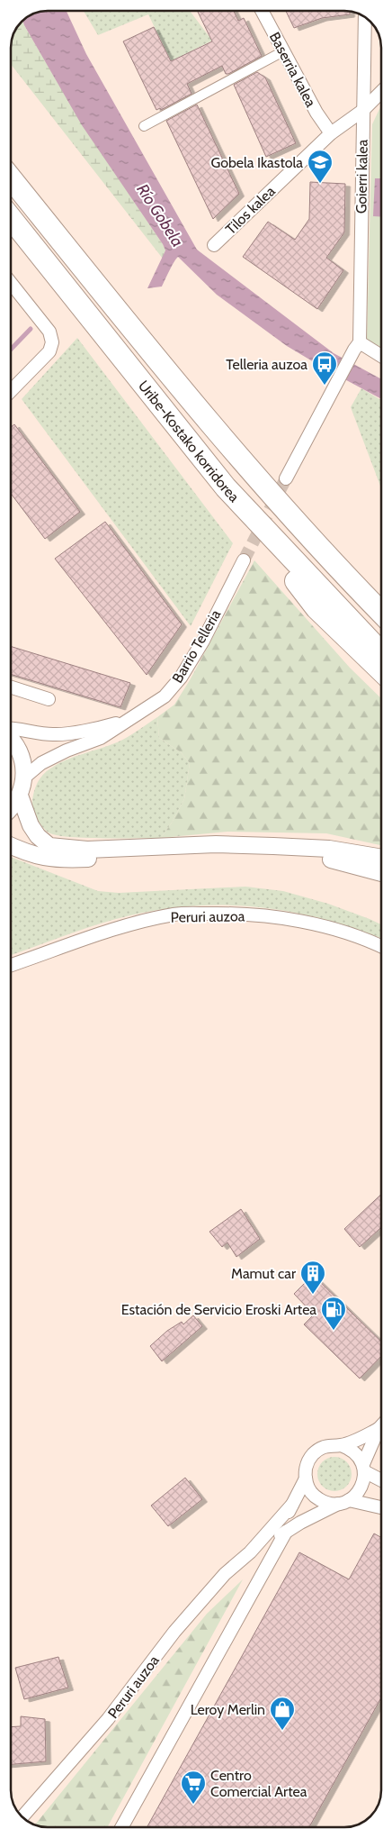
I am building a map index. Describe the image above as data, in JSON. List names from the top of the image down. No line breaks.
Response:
{"streets":{"highway":["Uribe-Kostako korridorea"],"street":["Baserria kalea","Goierri kalea","Tilos kalea","Barrio Telleria","Peruri auzoa"]},"crossings":[["Baserria kalea","Tilos kalea"],["Goierri kalea","Tilos kalea"]],"water":["Río Gobela"],"places":{"school or university":["Gobela Ikastola"],"bus stop":["Telleria auzoa"],"building":["Mamut car"],"fuel station":["Estación de Servicio Eroski Artea"],"shop":["Leroy Merlin"],"supermarket":["Centro Comercial Artea"]}}
